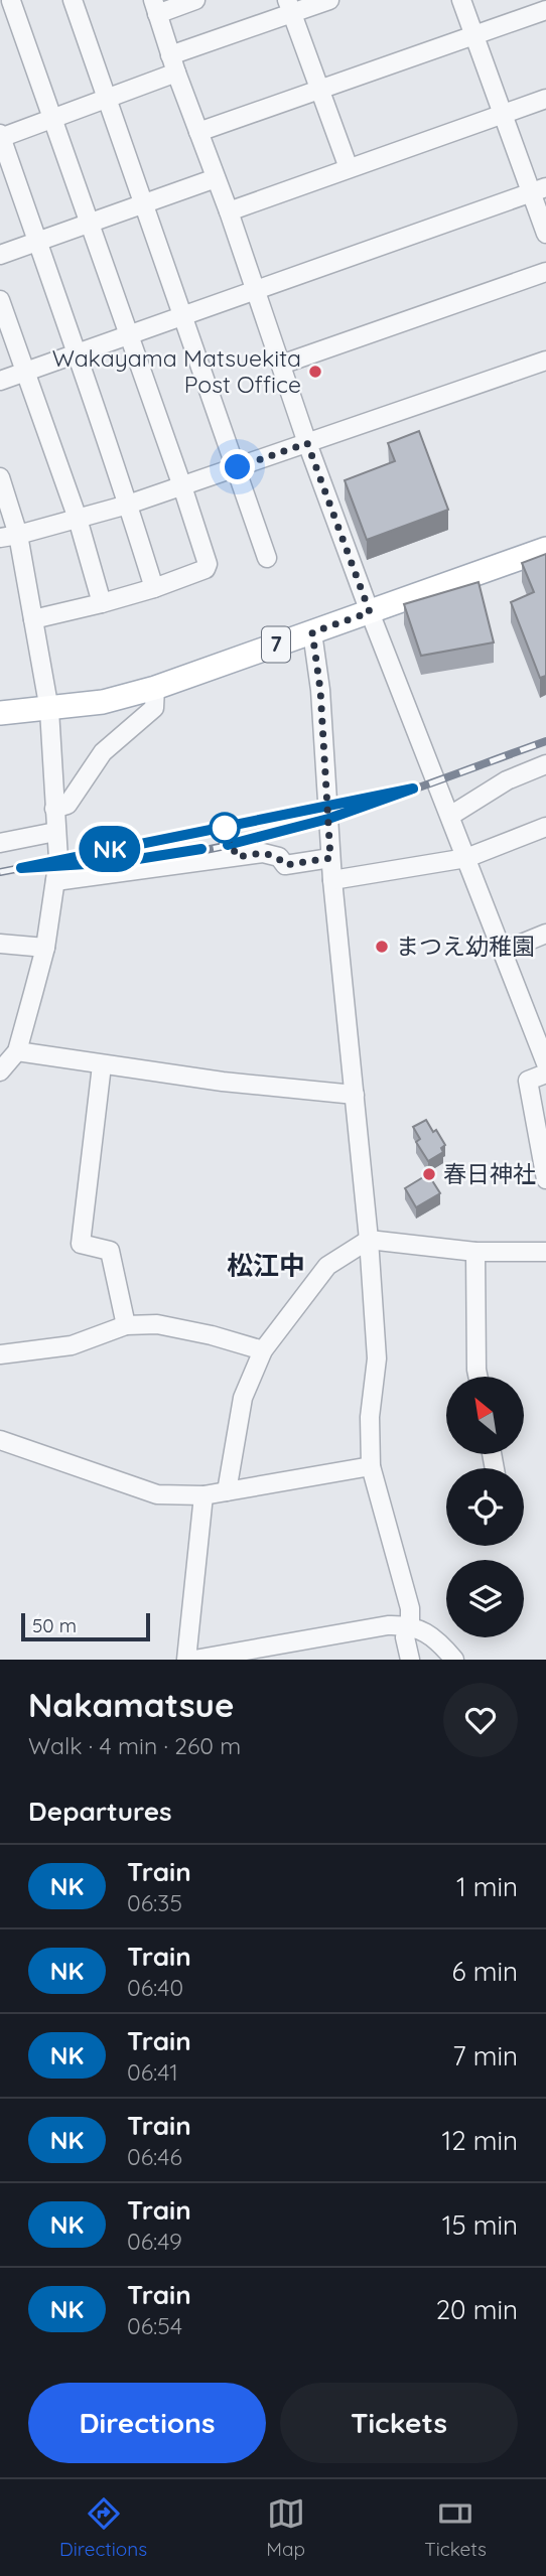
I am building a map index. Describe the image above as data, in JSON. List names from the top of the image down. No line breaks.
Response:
{"streets":{"main road":["7"]},"districts":["松江中"],"places":["Wakayama Matsuekita Post Office","まつえ幼稚園","春日神社"],"scale_bar":"50 m","north":"top left","page":{"on_map":"NK","scale":"50 m","heading":[["Nakamatsue","Walk · 4 min · 260 m"],"Departures"],"list":[{"mark":"NK","name":"Train","note":"06:35","value":"1 min"},{"mark":"NK","name":"Train","note":"06:40","value":"6 min"},{"mark":"NK","name":"Train","note":"06:41","value":"7 min"},{"mark":"NK","name":"Train","note":"06:46","value":"12 min"},{"mark":"NK","name":"Train","note":"06:49","value":"15 min"},{"mark":"NK","name":"Train","note":"06:54","value":"20 min"}],"buttons":["Directions","Tickets"],"tabs":["Directions","Map","Tickets"]}}
